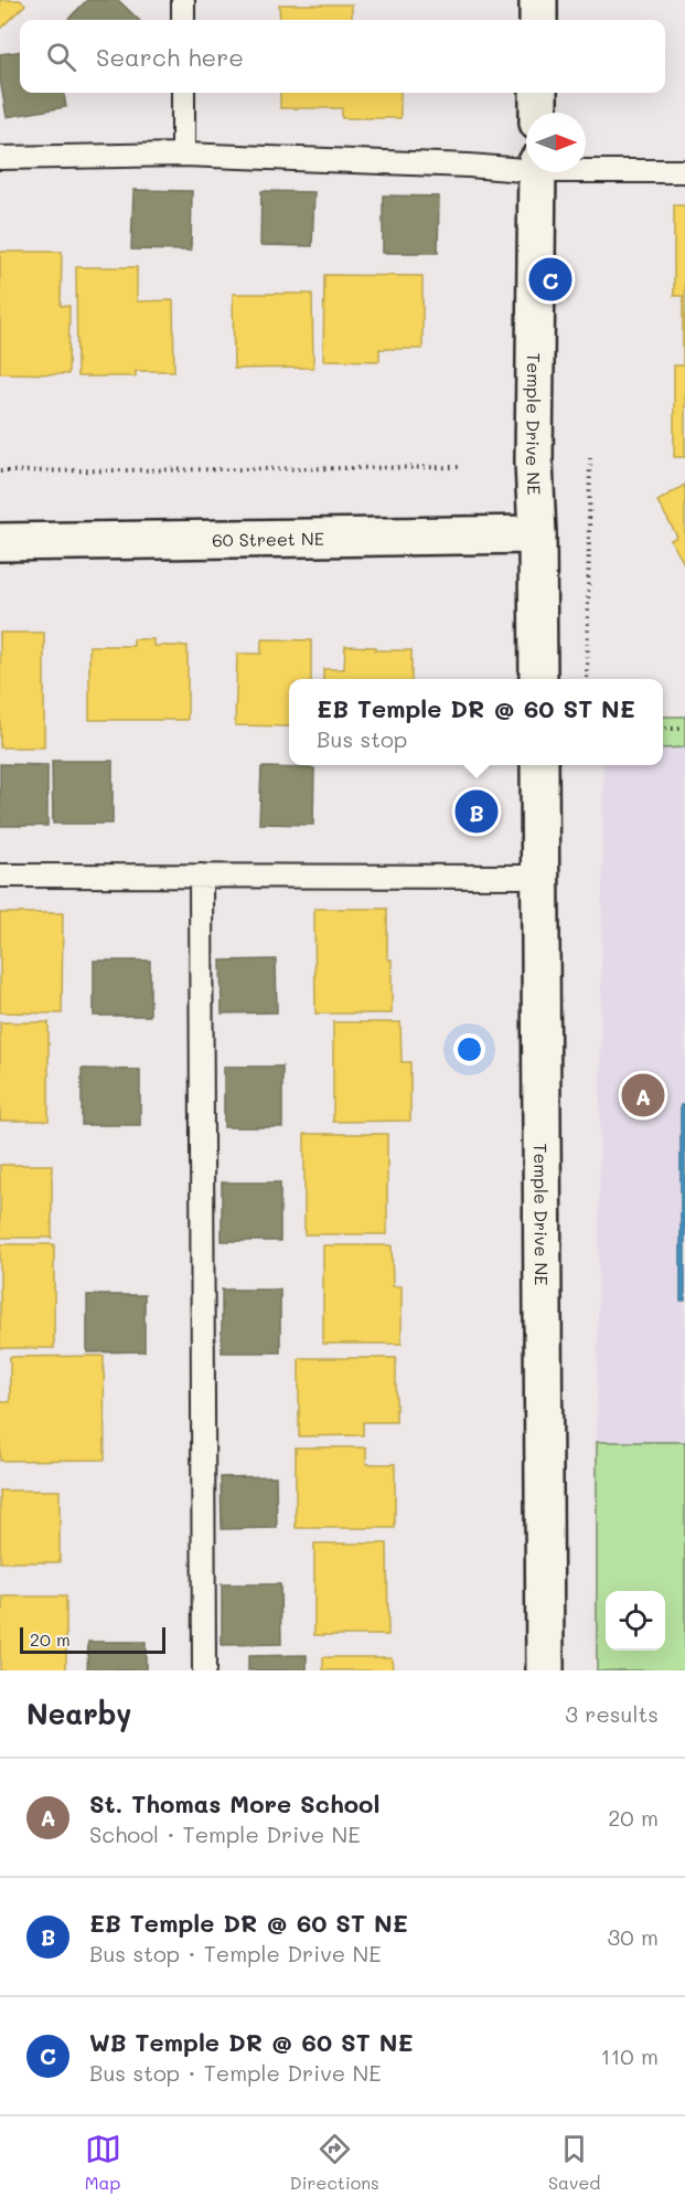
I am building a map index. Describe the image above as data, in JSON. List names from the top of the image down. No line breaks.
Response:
{"streets":{"street":["Temple Drive NE","60 Street NE"]},"crossings":[["Temple Drive NE","60 Street NE"]],"scale_bar":"20 m","north":"right","page":{"search":"Search here","pins":["C","B","A"],"popup":["EB Temple DR @ 60 ST NE","Bus stop"],"scale":"20 m","heading":["Nearby","3 results"],"list":[{"mark":"A","name":"St. Thomas More School","note":"School · Temple Drive NE","value":"20 m"},{"mark":"B","name":"EB Temple DR @ 60 ST NE","note":"Bus stop · Temple Drive NE","value":"30 m"},{"mark":"C","name":"WB Temple DR @ 60 ST NE","note":"Bus stop · Temple Drive NE","value":"110 m"}],"nav":["Map","Directions","Saved"]}}
